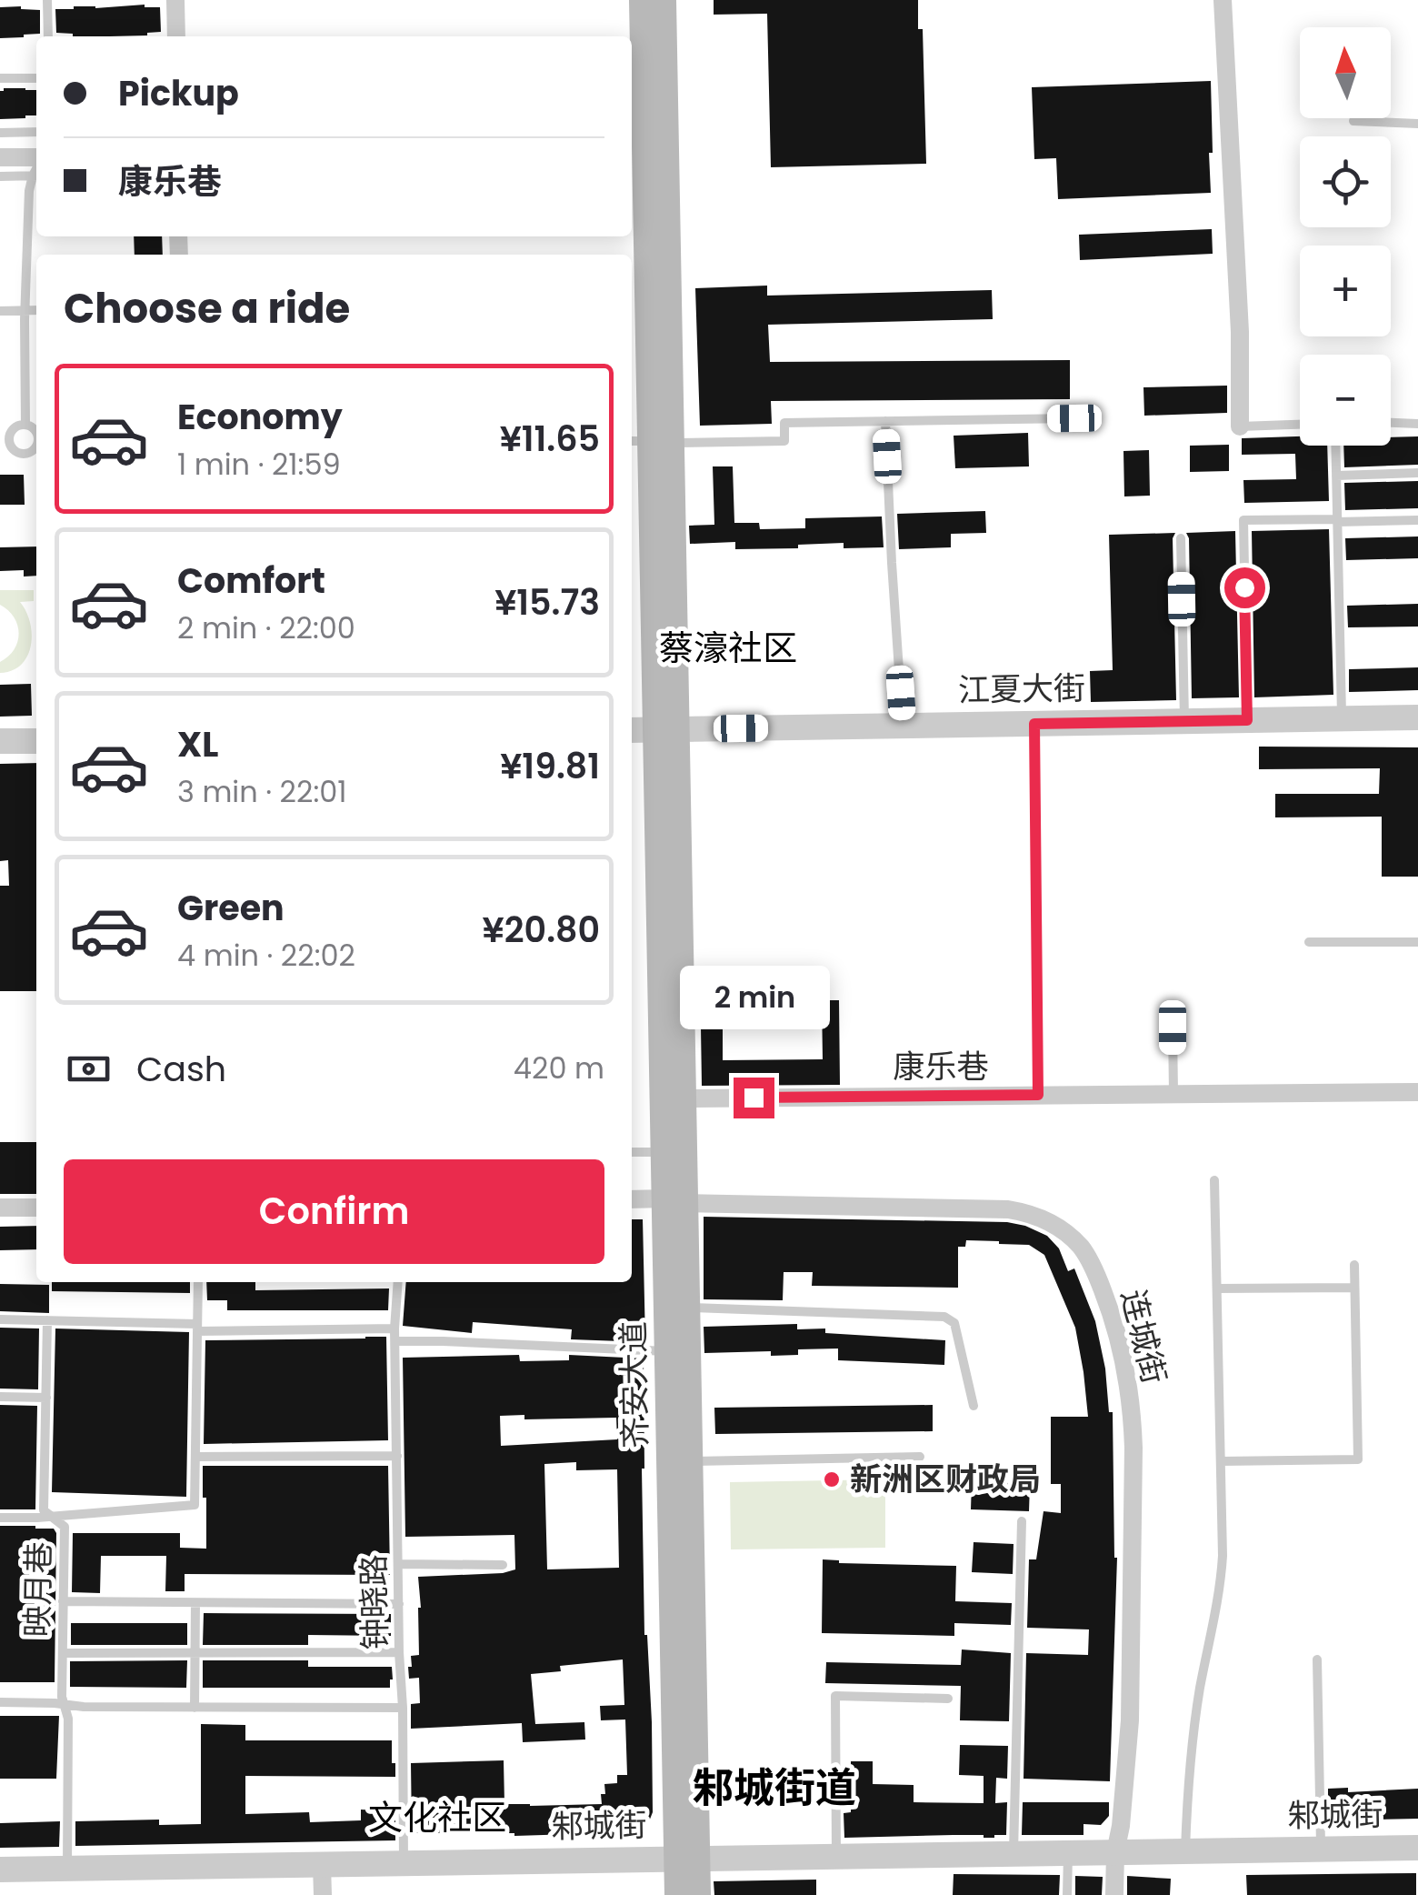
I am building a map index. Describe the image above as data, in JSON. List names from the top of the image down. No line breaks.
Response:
{"streets":{"main road":["齐安大道"],"street":["江夏大街","康乐巷","连城街","邾城街"],"lane":["映月巷","钟晓路"]},"crossings":[["江夏大街","齐安大道"],["康乐巷","齐安大道"],["连城街","齐安大道"],["连城街","邾城街"],["齐安大道","邾城街"],["映月巷","邾城街"],["钟晓路","邾城街"]],"districts":["蔡濠社区","邾城街道","文化社区"],"places":["新洲区财政局"],"north":"top","page":{"map_buttons":["+","−"],"banner":["Pickup","康乐巷"],"heading":"Choose a ride","list":[{"name":"Economy","note":"1 min · 21:59","value":"¥11.65"},{"name":"Comfort","note":"2 min · 22:00","value":"¥15.73"},{"name":"XL","note":"3 min · 22:01","value":"¥19.81"},{"name":"Green","note":"4 min · 22:02","value":"¥20.80"}],"bubble":"2 min","pay":["Cash","420 m"],"buttons":"Confirm"}}
